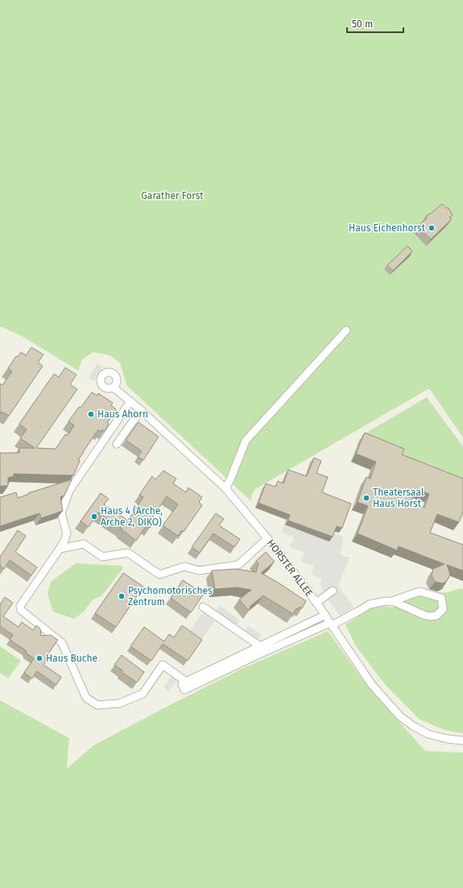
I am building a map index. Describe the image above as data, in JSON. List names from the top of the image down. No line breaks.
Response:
{"streets":{"street":["HORSTER ALLEE"]},"parks":["Garather Forst"],"places":["Haus Eichenhorst","Haus Ahorn","Theatersaal Haus Horst","Haus 4 (Arche, Arche 2, DIKO)","Psychomotorisches Zentrum","Haus Buche"],"scale_bar":"50 m"}
